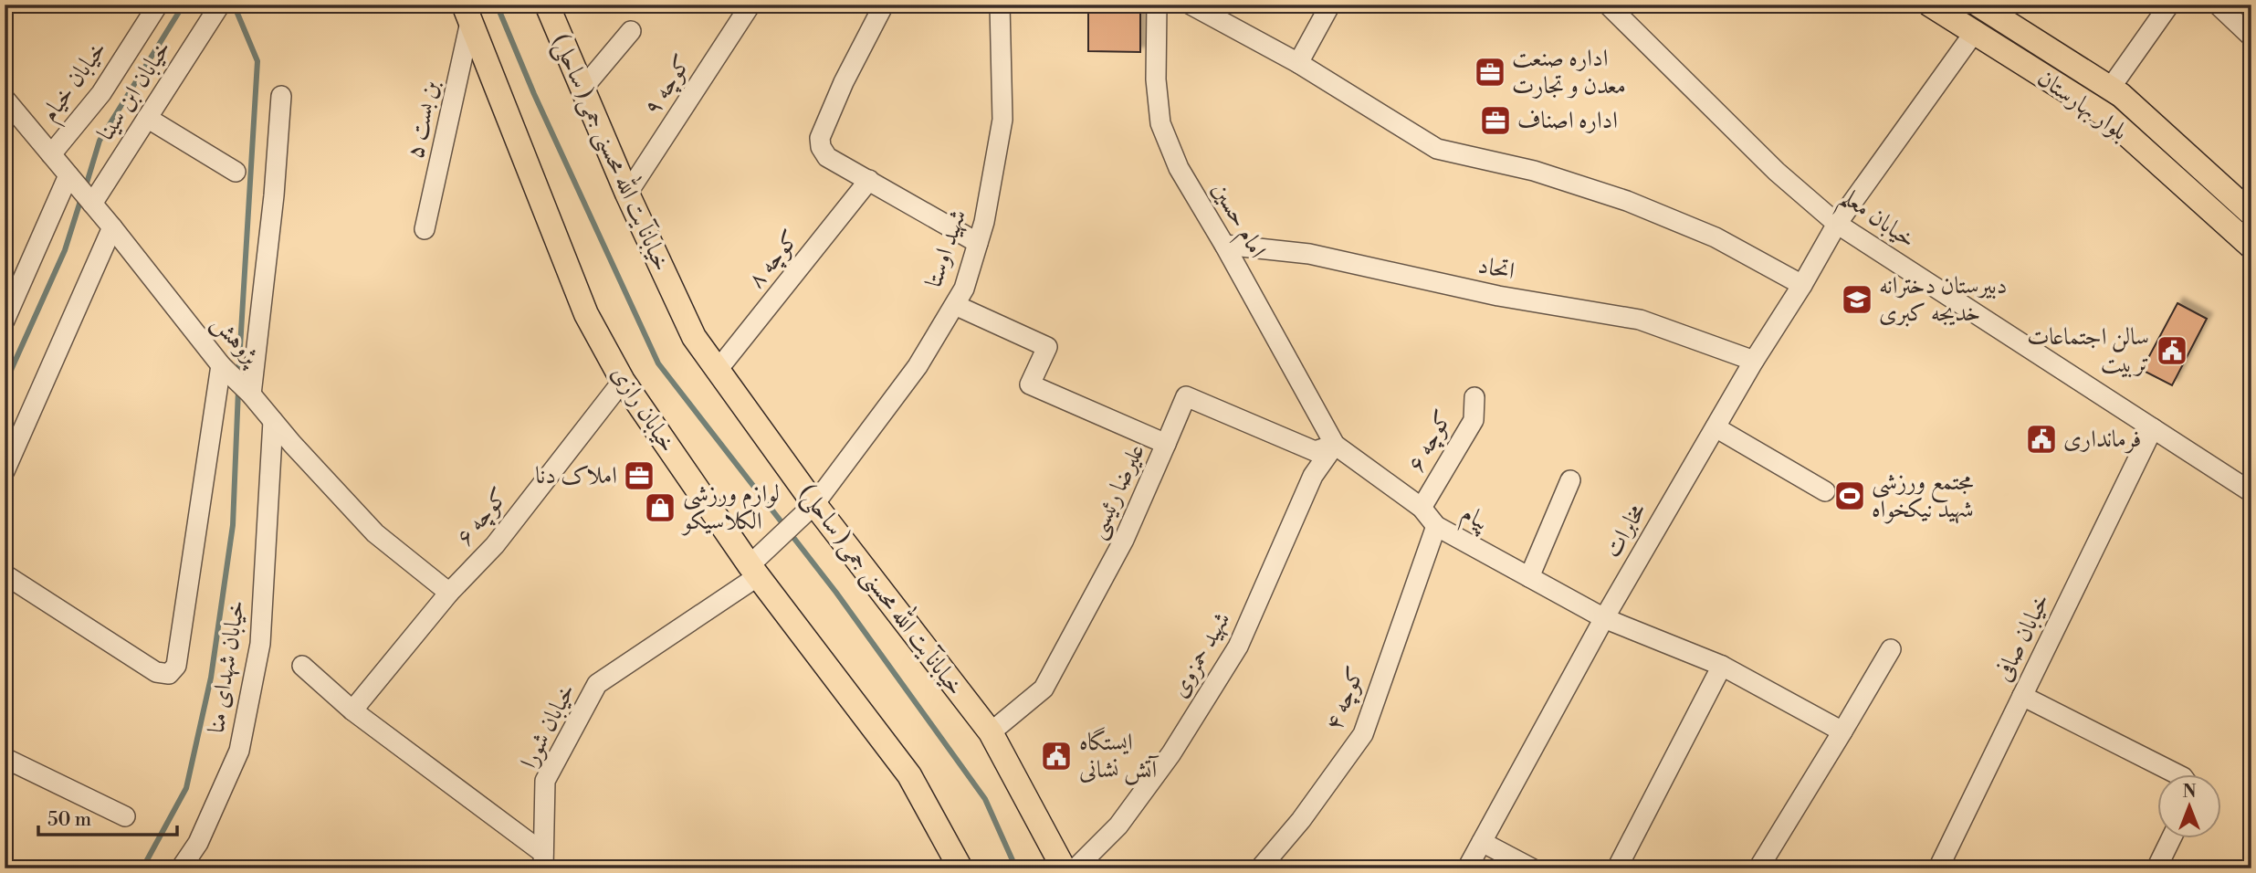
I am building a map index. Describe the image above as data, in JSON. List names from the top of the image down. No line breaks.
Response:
{"streets":{"main road":["بلوار بهارستان","خیابانآیت الله محسنی جمی( ساحلی)","خیابان رازی"],"street":["خیابان خیام","کوچه ۹","خیابان ابن سینا","بن بست ۵","خیابان معلم","امام حسین","شهید اوستا","کوچه ۸","اتحاد","پژوهش","کوچه ۶","علیرضا رئیسی","پیام","مخابرات","خیابان صافی","شهید حمزوی","خیابان شهدای منا","کوچه ۴","خیابان شورا"]},"crossings":[["خیابان خیام","پژوهش"],["کوچه ۹","خیابانآیت الله محسنی جمی( ساحلی)"],["خیابان ابن سینا","پژوهش"],["بلوار بهارستان","مخابرات"],["بن بست ۵","خیابان رازی"],["خیابانآیت الله محسنی جمی( ساحلی)","شهید اوستا"],["خیابانآیت الله محسنی جمی( ساحلی)","کوچه ۸"],["خیابانآیت الله محسنی جمی( ساحلی)","علیرضا رئیسی"],["خیابان معلم","مخابرات"],["خیابان معلم","خیابان صافی"],["امام حسین","اتحاد"],["امام حسین","پیام"],["امام حسین","شهید حمزوی"],["شهید اوستا","خیابان رازی"],["شهید اوستا","علیرضا رئیسی"],["شهید اوستا","خیابان شورا"],["اتحاد","مخابرات"],["پژوهش","کوچه ۶"],["پژوهش","خیابان شهدای منا"],["خیابان رازی","کوچه ۶"],["خیابان رازی","خیابان شورا"],["کوچه ۶","پیام"],["پیام","مخابرات"],["پیام","شهید حمزوی"],["پیام","کوچه ۴"]],"places":{"office":["اداره صنعت معدن و تجارت","اداره اصناف","املاک دنا"],"school or university":["دبیرستان دخترانه خدیجه کبری"],"public building":["سالن اجتماعات تربیت","فرمانداری","ایستگاه آتش نشانی"],"sports":["مجتمع ورزشی شهید نیکخواه"],"shop":["لوازم ورزشی الکلاسیکو"]},"scale_bar":"50 m","north":"top"}
